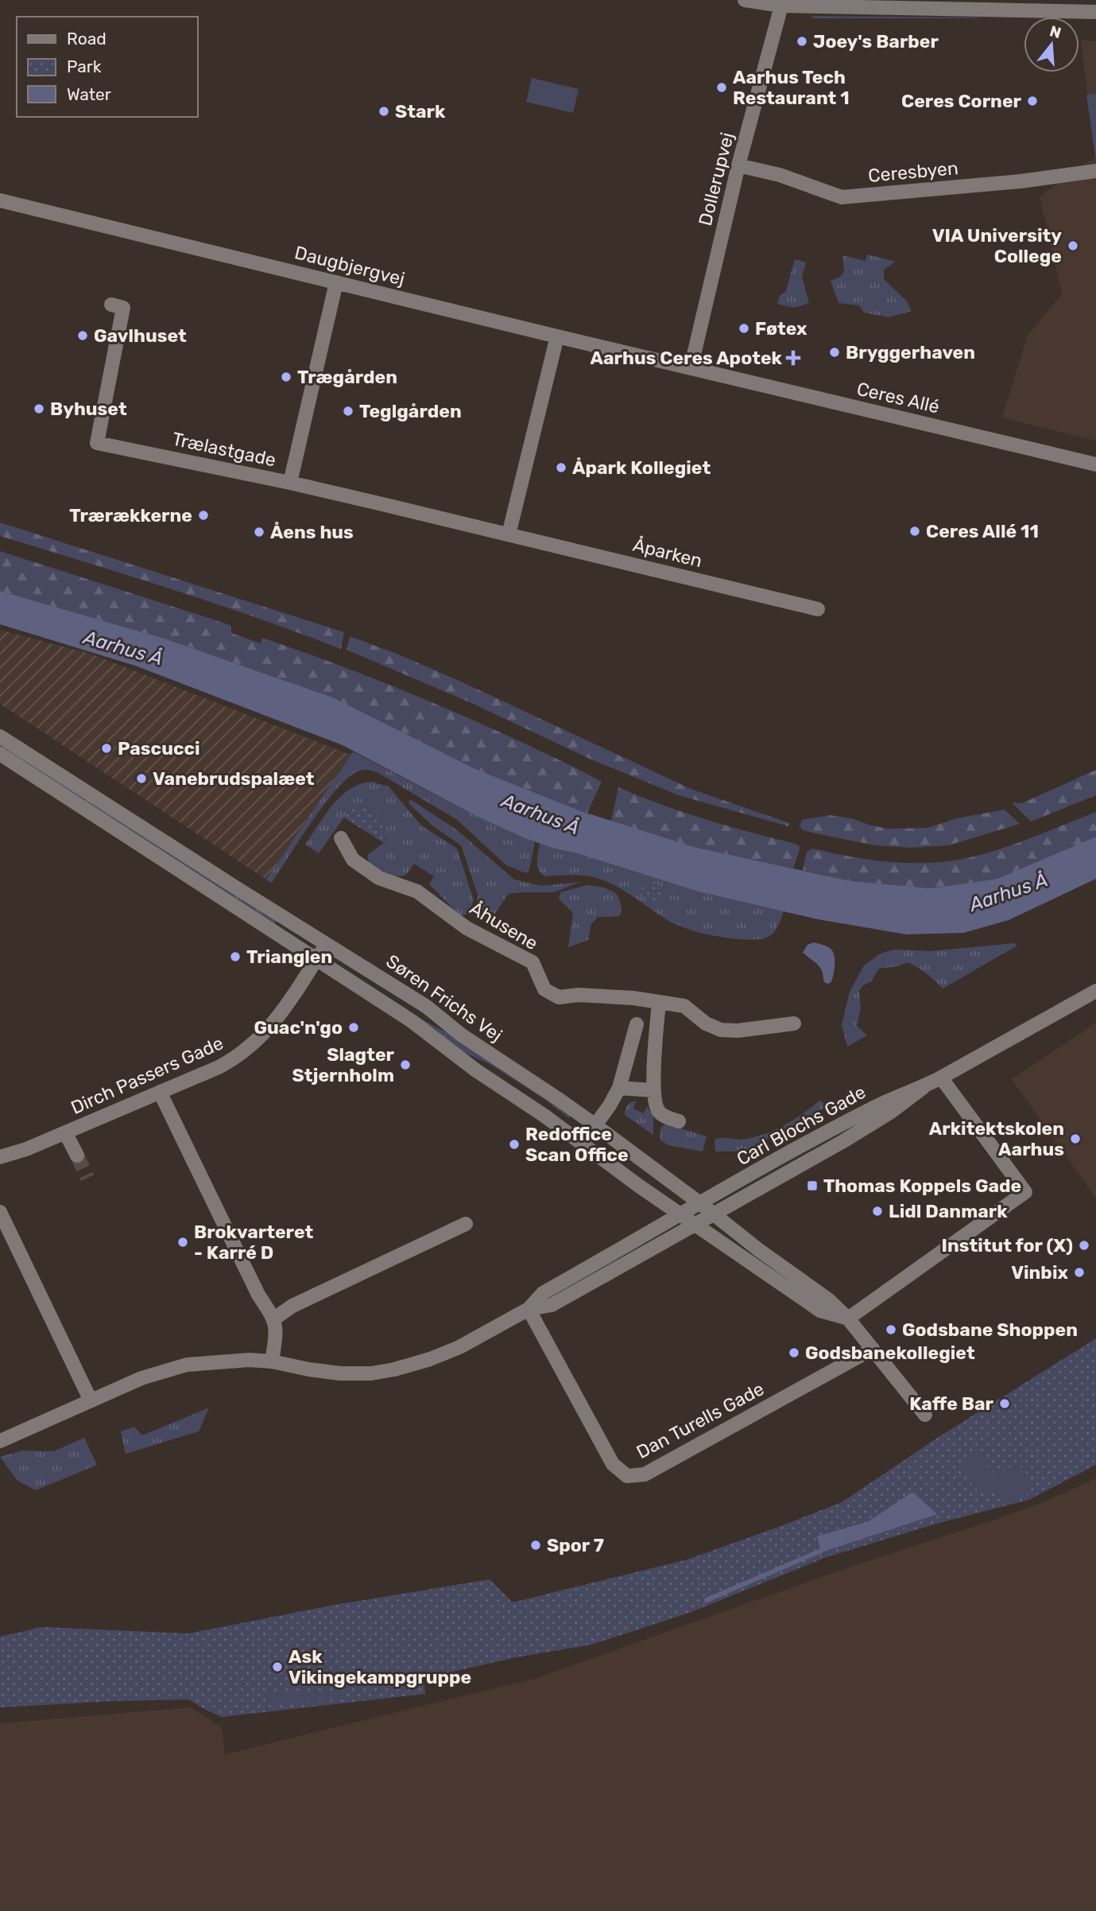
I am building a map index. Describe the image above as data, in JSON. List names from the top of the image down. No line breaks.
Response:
{"streets":{"street":["Ceresbyen","Dollerupvej","Daugbjergvej","Ceres Allé","Trælastgade","Åparken","Åhusene","Søren Frichs Vej","Dirch Passers Gade","Carl Blochs Gade","Dan Turells Gade"]},"crossings":[["Ceresbyen","Dollerupvej"],["Dollerupvej","Daugbjergvej"],["Dollerupvej","Ceres Allé"],["Daugbjergvej","Ceres Allé"],["Daugbjergvej","Trælastgade"],["Trælastgade","Åparken"],["Søren Frichs Vej","Dirch Passers Gade"],["Søren Frichs Vej","Carl Blochs Gade"],["Søren Frichs Vej","Dan Turells Gade"]],"water":["Aarhus Å"],"places":{"other":["Joey's Barber","Aarhus Tech Restaurant 1","Ceres Corner","Stark","VIA University College","Føtex","Gavlhuset","Bryggerhaven","Trægården","Byhuset","Teglgården","Åpark Kollegiet","Trærækkerne","Ceres Allé 11","Åens hus","Pascucci","Vanebrudspalæet","Trianglen","Guac'n'go","Slagter Stjernholm","Arkitektskolen Aarhus","Redoffice Scan Office","Lidl Danmark","Brokvarteret - Karré D","Institut for (X)","Vinbix","Godsbane Shoppen","Godsbanekollegiet","Kaffe Bar","Spor 7","Ask Vikingekampgruppe"],"health":["Aarhus Ceres Apotek"],"transit":["Thomas Koppels Gade"]},"legend":["Road","Park","Water"],"north":"top"}
